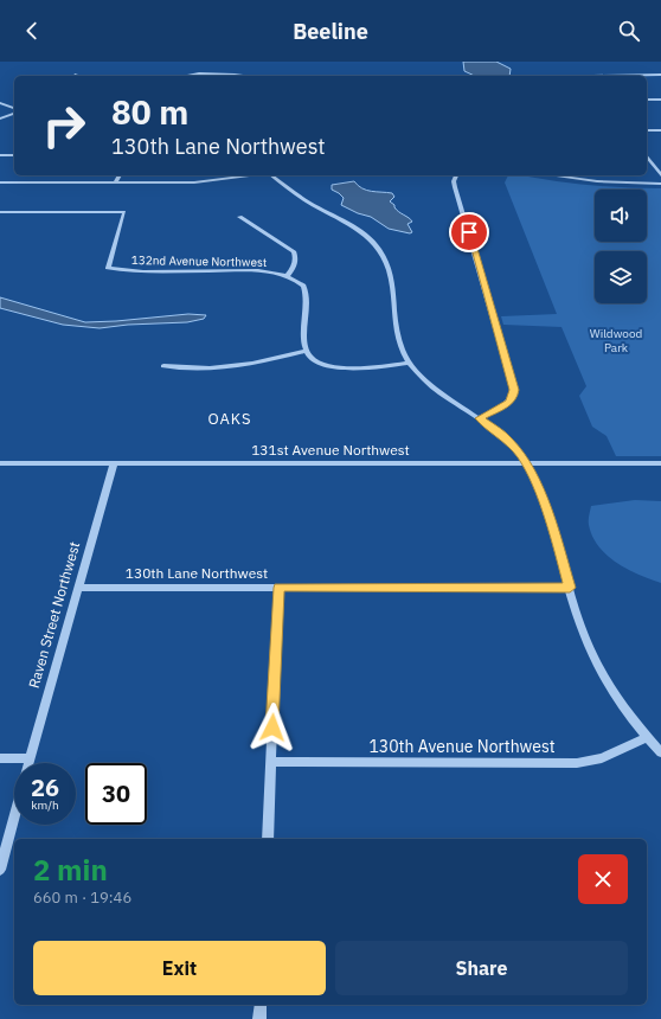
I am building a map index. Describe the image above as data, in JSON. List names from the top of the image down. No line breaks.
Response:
{"streets":{"street":["132nd Avenue Northwest","131st Avenue Northwest","130th Lane Northwest","Raven Street Northwest","130th Avenue Northwest"]},"crossings":[["131st Avenue Northwest","Raven Street Northwest"],["130th Lane Northwest","Raven Street Northwest"]],"districts":["OAKS"],"parks":["Wildwood Park"],"page":{"header":"Beeline","turn":["80 m","130th Lane Northwest"],"speed":"26 km/h","limit":"30","heading":["2 min","660 m · 19:46"],"buttons":["Exit","Share"]}}
